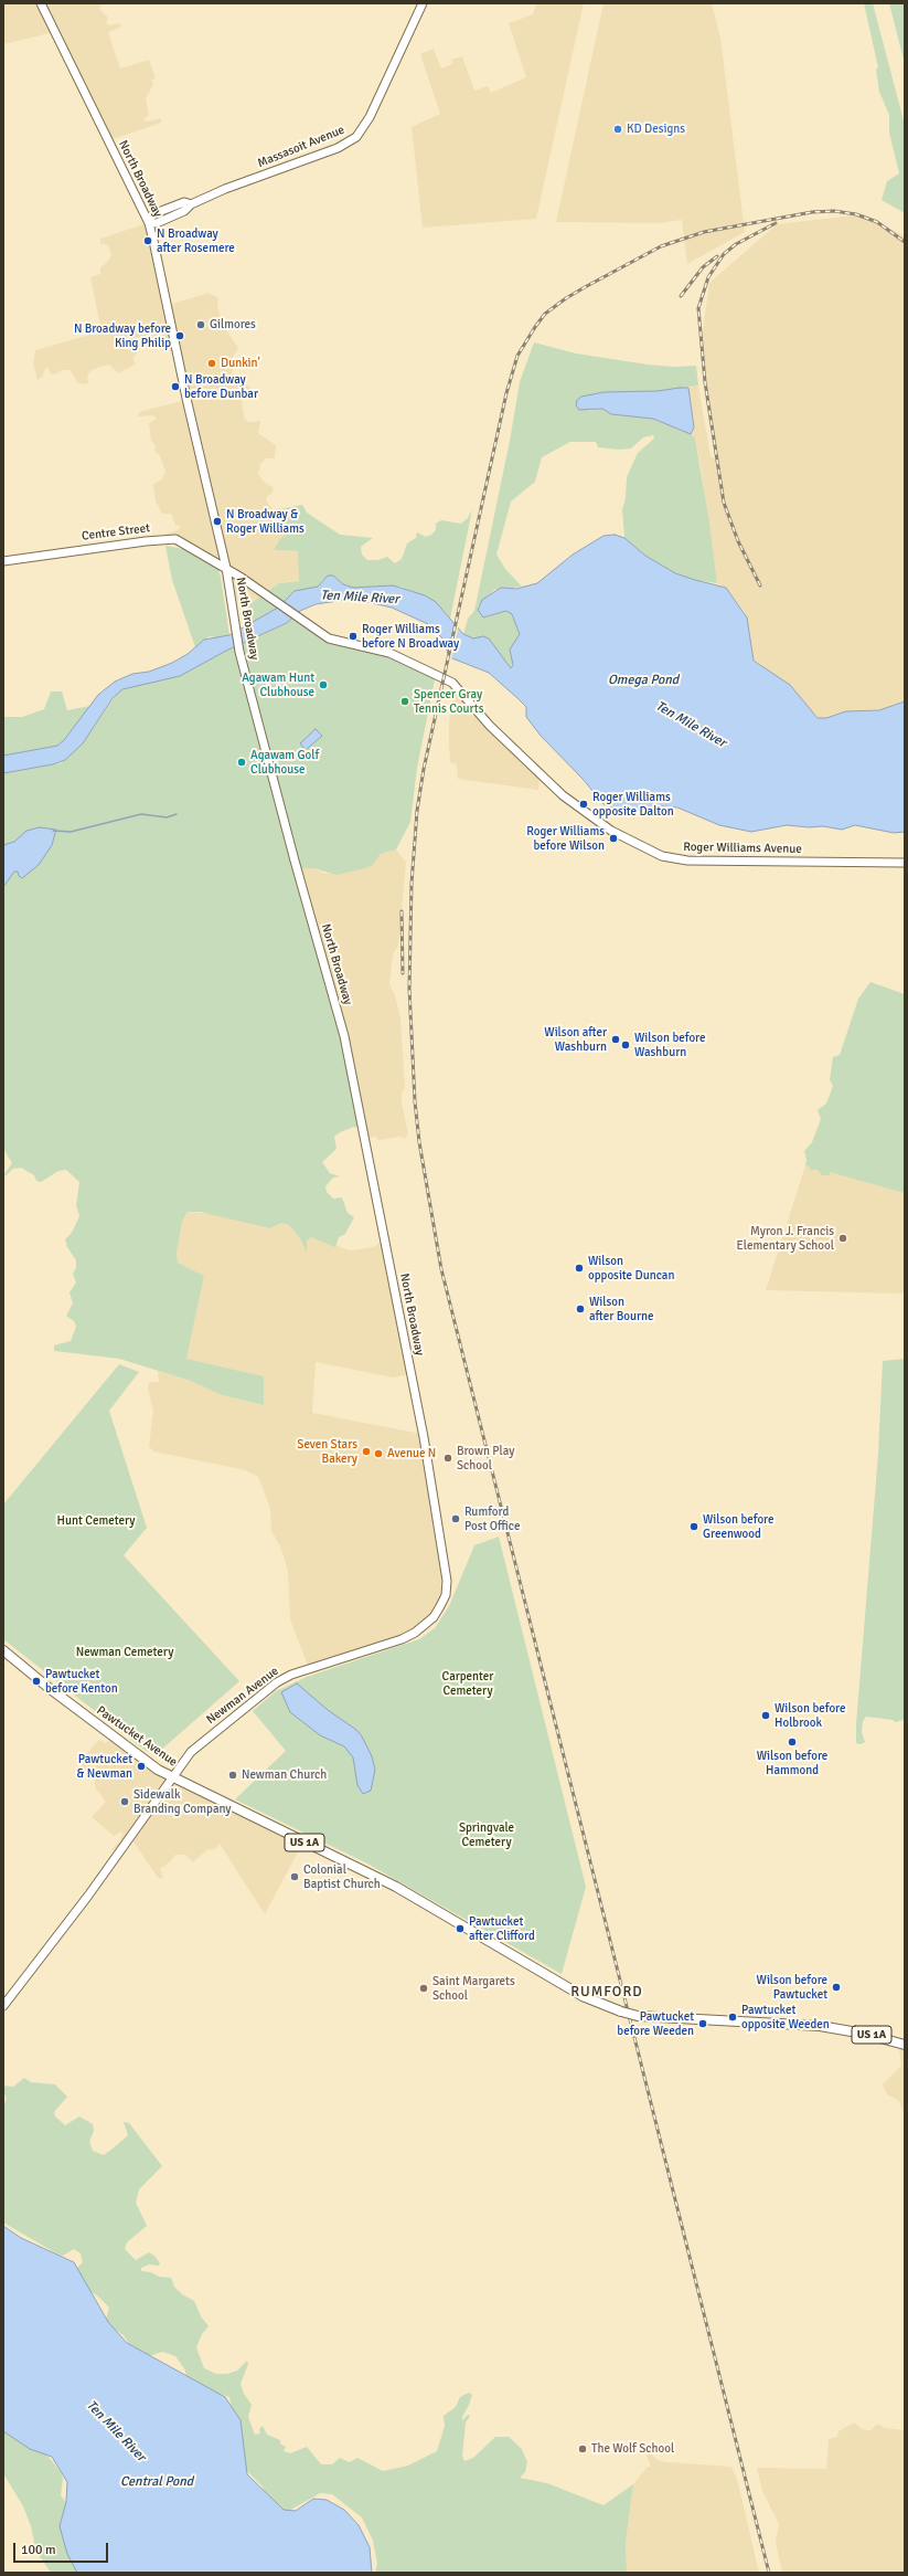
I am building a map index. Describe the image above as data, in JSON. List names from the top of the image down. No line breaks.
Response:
{"streets":{"main road":["Massasoit Avenue","North Broadway","Centre Street","Roger Williams Avenue","Newman Avenue","Pawtucket Avenue","US 1A"]},"crossings":[["Massasoit Avenue","North Broadway"],["North Broadway","Centre Street"],["North Broadway","Roger Williams Avenue"],["North Broadway","Newman Avenue"],["Centre Street","Roger Williams Avenue"],["Newman Avenue","Pawtucket Avenue"]],"districts":["RUMFORD"],"water":["Ten Mile River","Omega Pond","Central Pond"],"parks":["Hunt Cemetery","Newman Cemetery","Carpenter Cemetery","Springvale Cemetery"],"places":["KD Designs","N Broadway after Rosemere","Gilmores","N Broadway before King Philip","Dunkin'","N Broadway before Dunbar","N Broadway & Roger Williams","Roger Williams before N Broadway","Agawam Hunt Clubhouse","Spencer Gray Tennis Courts","Agawam Golf Clubhouse","Roger Williams opposite Dalton","Roger Williams before Wilson","Wilson after Washburn","Wilson before Washburn","Myron J. Francis Elementary School","Wilson opposite Duncan","Wilson after Bourne","Seven Stars Bakery","Avenue N","Brown Play School","Rumford Post Office","Wilson before Greenwood","Pawtucket before Kenton","Wilson before Holbrook","Wilson before Hammond","Pawtucket & Newman","Newman Church","Sidewalk Branding Company","Colonial Baptist Church","Pawtucket after Clifford","Wilson before Pawtucket","Saint Margarets School","Pawtucket opposite Weeden","Pawtucket before Weeden","The Wolf School"],"scale_bar":"100 m"}
